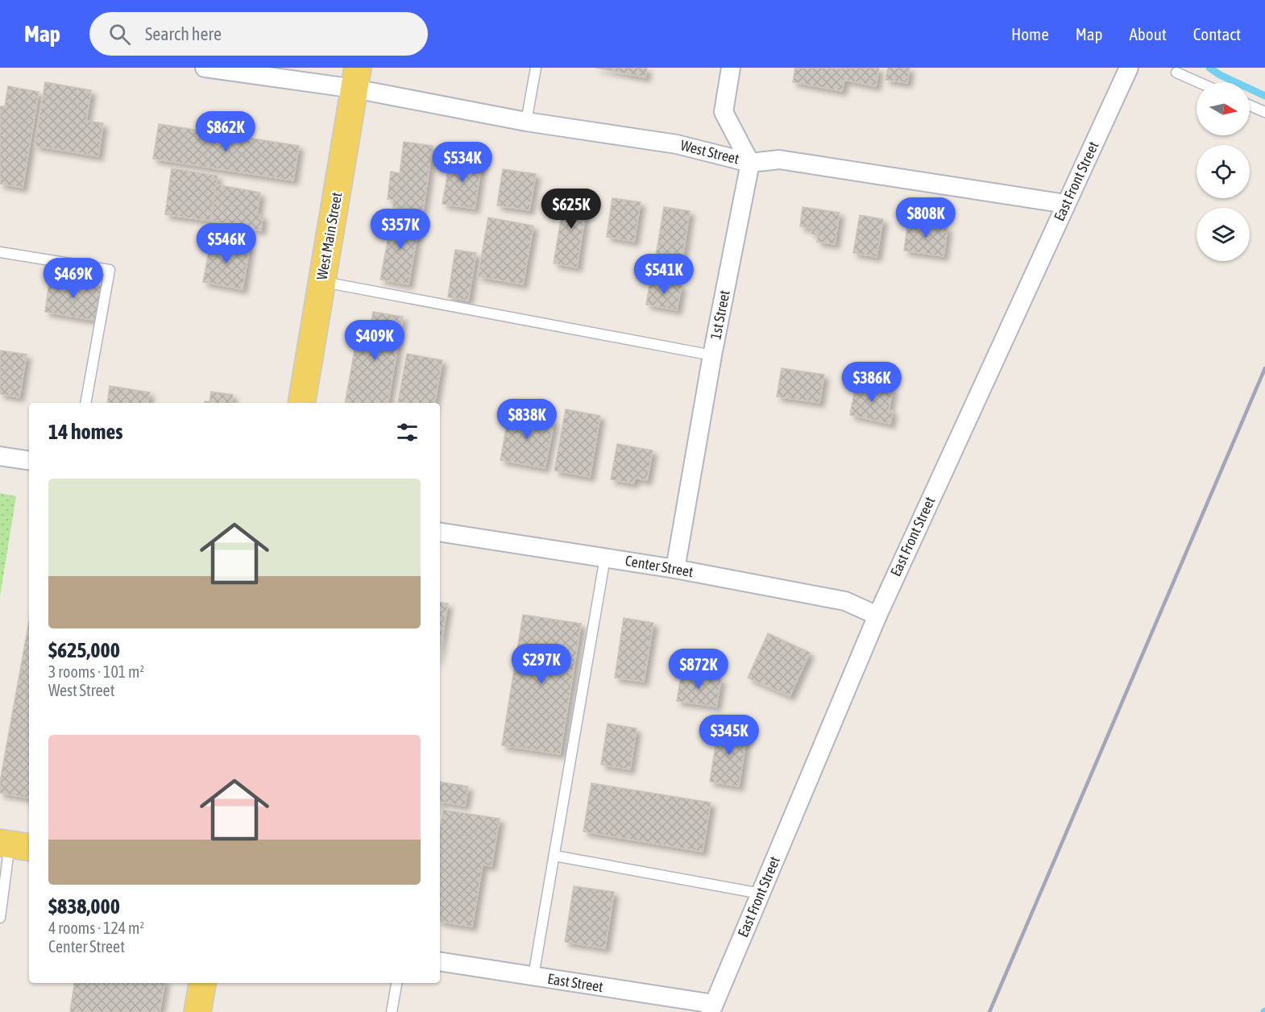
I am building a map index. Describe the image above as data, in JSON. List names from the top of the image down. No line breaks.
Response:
{"streets":{"main road":["West Main Street"],"street":["West Street","East Front Street","1st Street","Center Street","East Street"]},"crossings":[["West Street","East Front Street"],["West Street","West Main Street"],["West Street","1st Street"],["East Front Street","Center Street"],["East Front Street","East Street"],["1st Street","Center Street"]],"north":"right","page":{"header":"Map","search":"Search here","nav":["Home","Map","About","Contact"],"price":["$862K","$534K","$625K","$808K","$357K","$546K","$541K","$469K","$409K","$386K","$838K","$297K","$872K","$345K"],"heading":"14 homes","list":[{"name":"$625,000","note":"3 rooms · 101 m² · West Street"},{"name":"$838,000","note":"4 rooms · 124 m² · Center Street"}]}}
